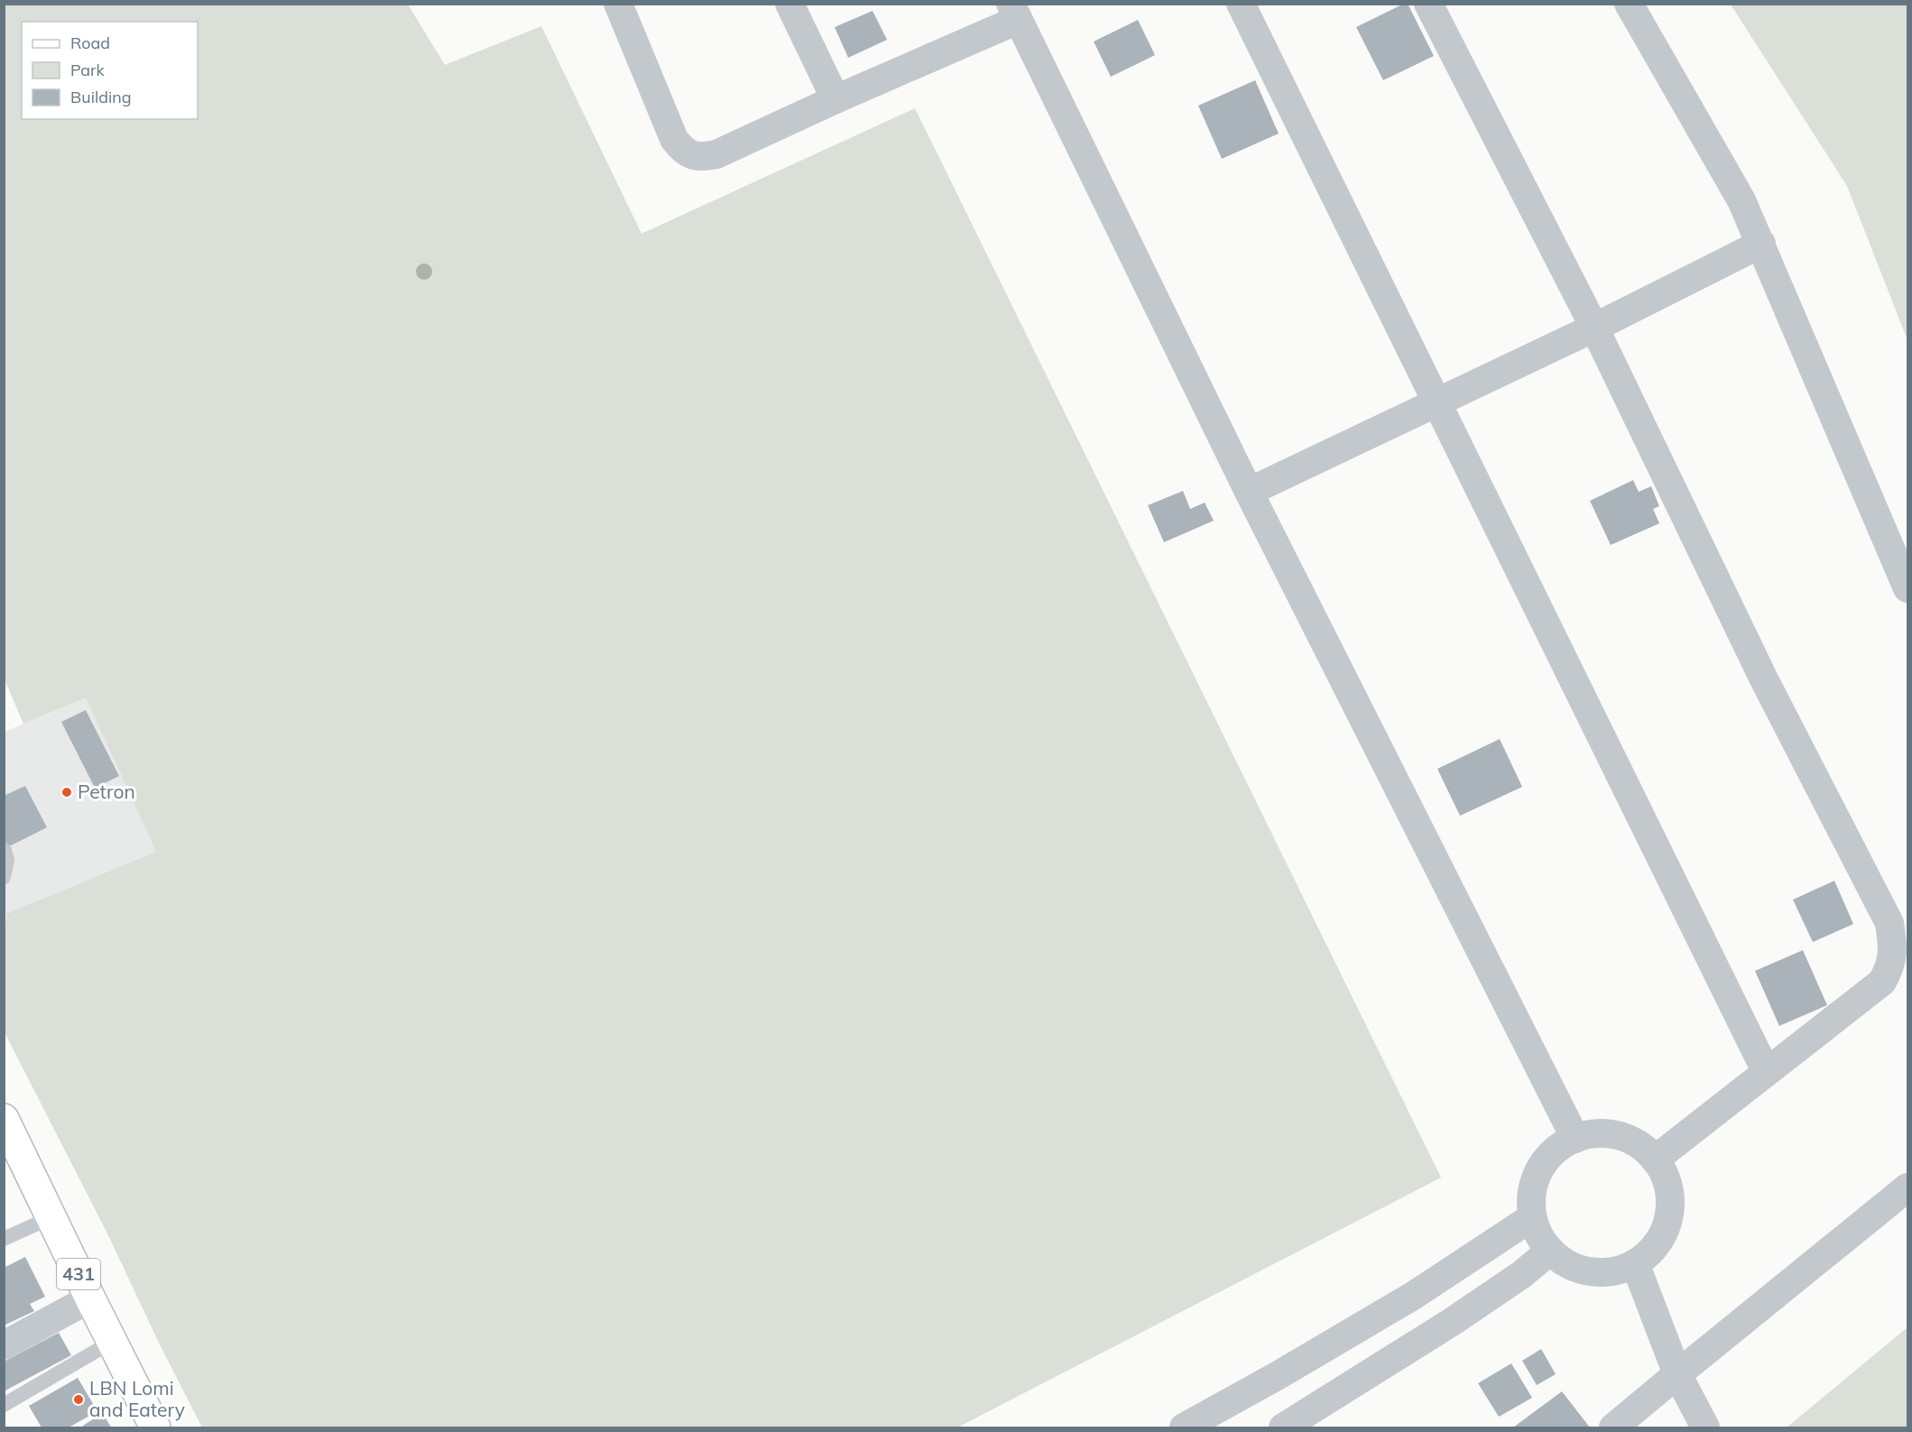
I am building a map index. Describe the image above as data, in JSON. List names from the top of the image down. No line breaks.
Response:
{"streets":{"main road":["431"]},"places":["Petron","LBN Lomi and Eatery"],"legend":["Road","Park","Building"]}
